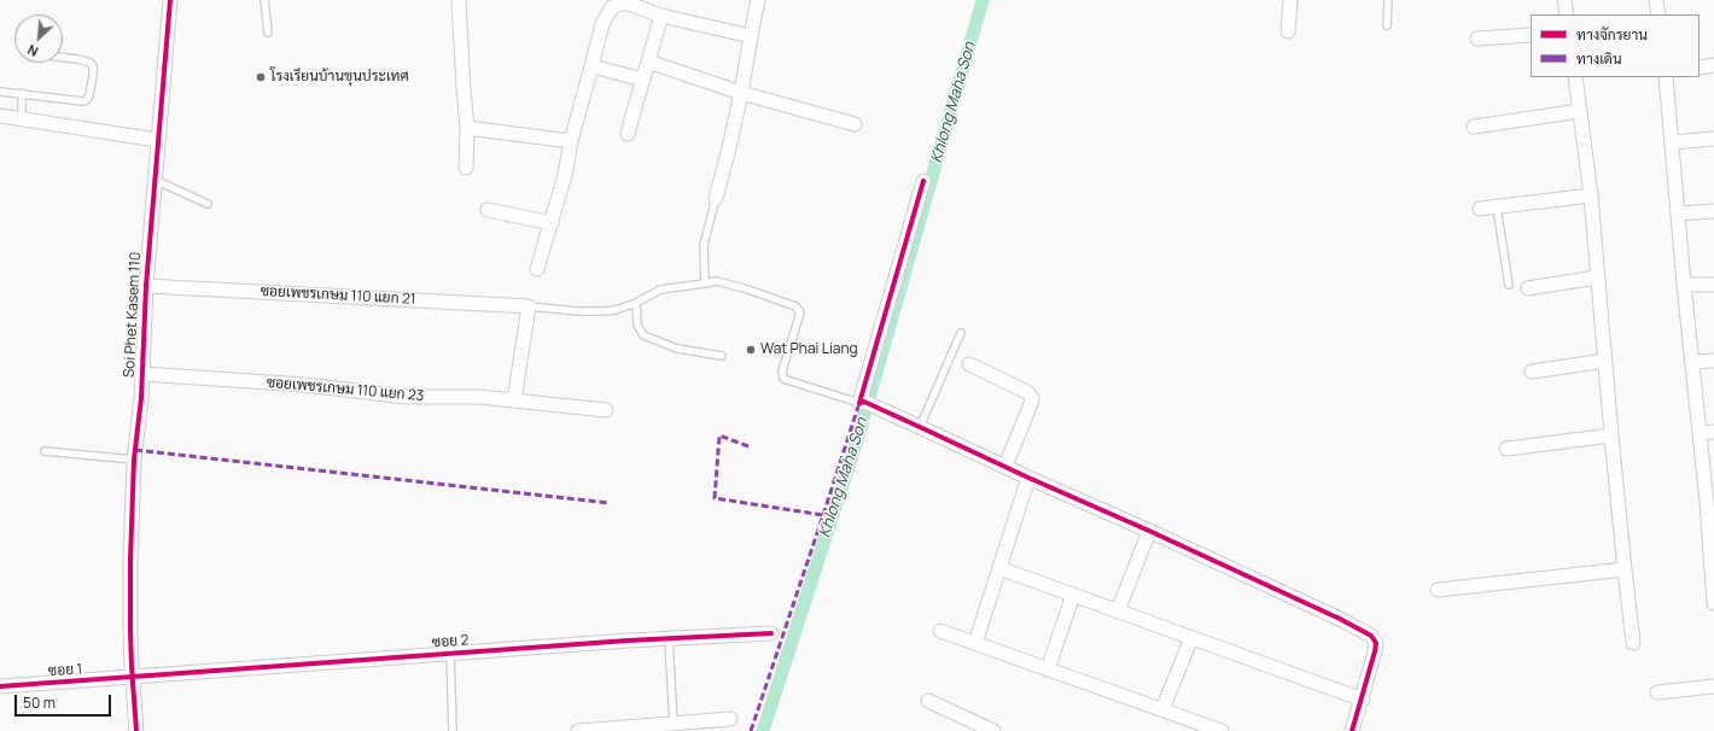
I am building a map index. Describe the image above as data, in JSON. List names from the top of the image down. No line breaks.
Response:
{"streets":{"street":["ซอยเพชรเกษม 110 แยก 21","Soi Phet Kasem 110","ซอยเพชรเกษม 110 แยก 23","ซอย 2","ซอย 1"]},"crossings":[["ซอยเพชรเกษม 110 แยก 21","Soi Phet Kasem 110"],["Soi Phet Kasem 110","ซอยเพชรเกษม 110 แยก 23"],["Soi Phet Kasem 110","ซอย 2"],["Soi Phet Kasem 110","ซอย 1"],["ซอย 2","ซอย 1"]],"water":["Khlong Maha Son"],"places":["โรงเรียนบ้านขุนประเทศ","Wat Phai Liang"],"legend":["ทางจักรยาน","ทางเดิน"],"scale_bar":"50 m","north":"bottom left"}
